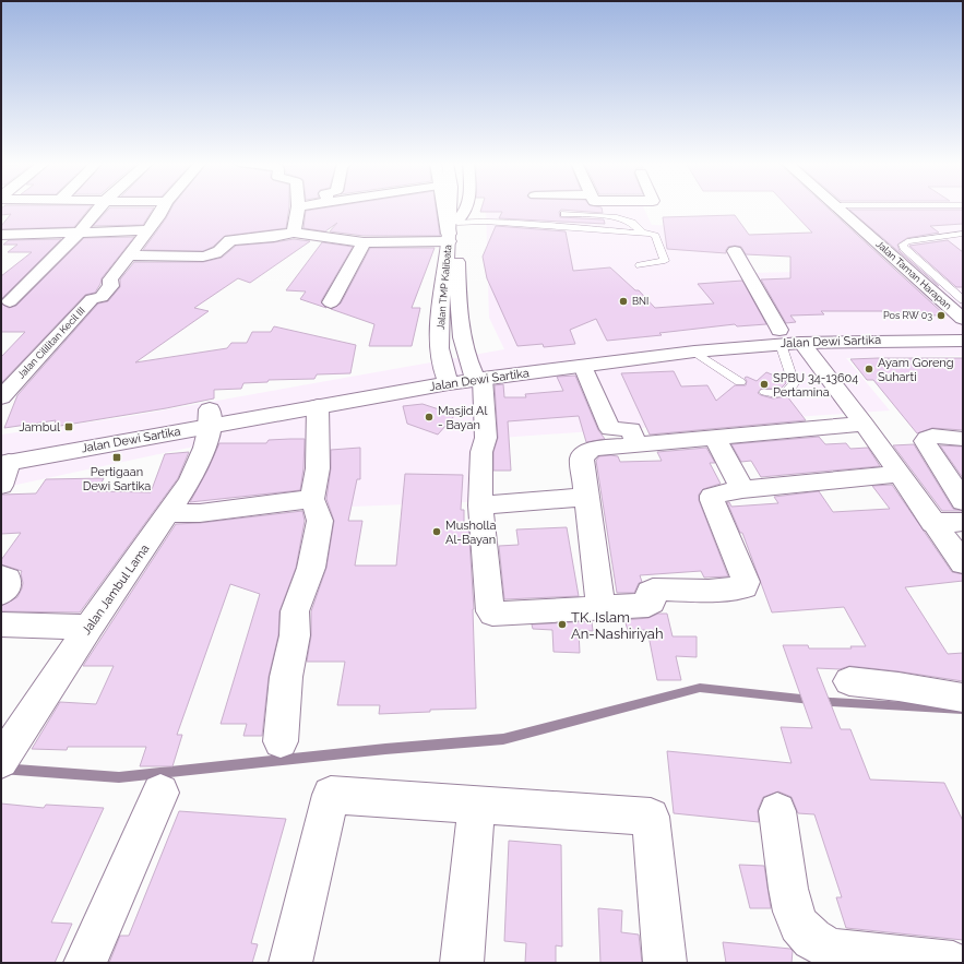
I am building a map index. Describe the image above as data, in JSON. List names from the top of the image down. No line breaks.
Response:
{"streets":{"street":["Jalan Taman Harapan","Jalan TMP Kalibata","Jalan Dewi Sartika","Jalan Cililitan Kecil III","Jalan Jambul Lama"]},"crossings":[["Jalan TMP Kalibata","Jalan Dewi Sartika"],["Jalan Dewi Sartika","Jalan Jambul Lama"]],"places":{"other":["BNI","Pos RW 03","Ayam Goreng Suharti","SPBU 34-13604 Pertamina","Masjid Al - Bayan","Musholla Al-Bayan","TK. Islam An-Nashiriyah"],"transit":["Jambul","Pertigaan Dewi Sartika"]}}
